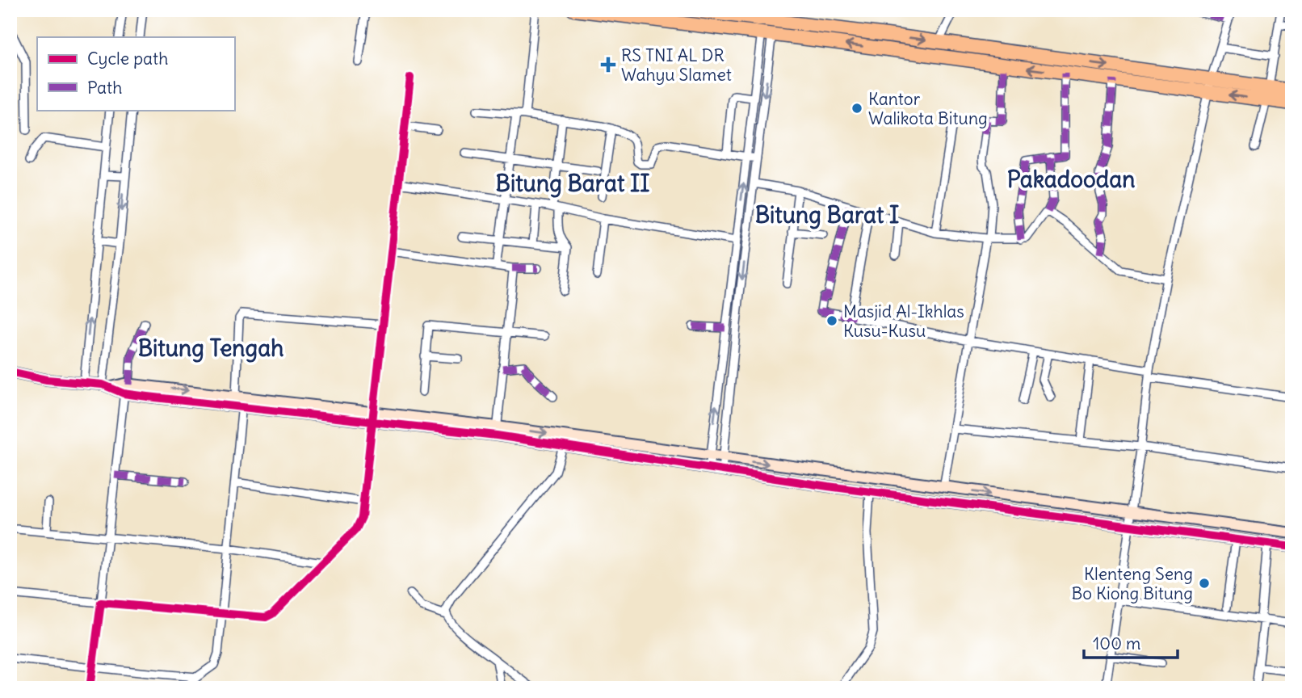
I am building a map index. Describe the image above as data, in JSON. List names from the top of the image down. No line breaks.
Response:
{"districts":["Pakadoodan","Bitung Barat II","Bitung Barat I","Bitung Tengah"],"places":{"health":["RS TNI AL DR Wahyu Slamet"],"other":["Kantor Walikota Bitung","Masjid Al-Ikhlas Kusu-Kusu","Klenteng Seng Bo Kiong Bitung"]},"legend":["Cycle path","Path"],"scale_bar":"100 m"}
